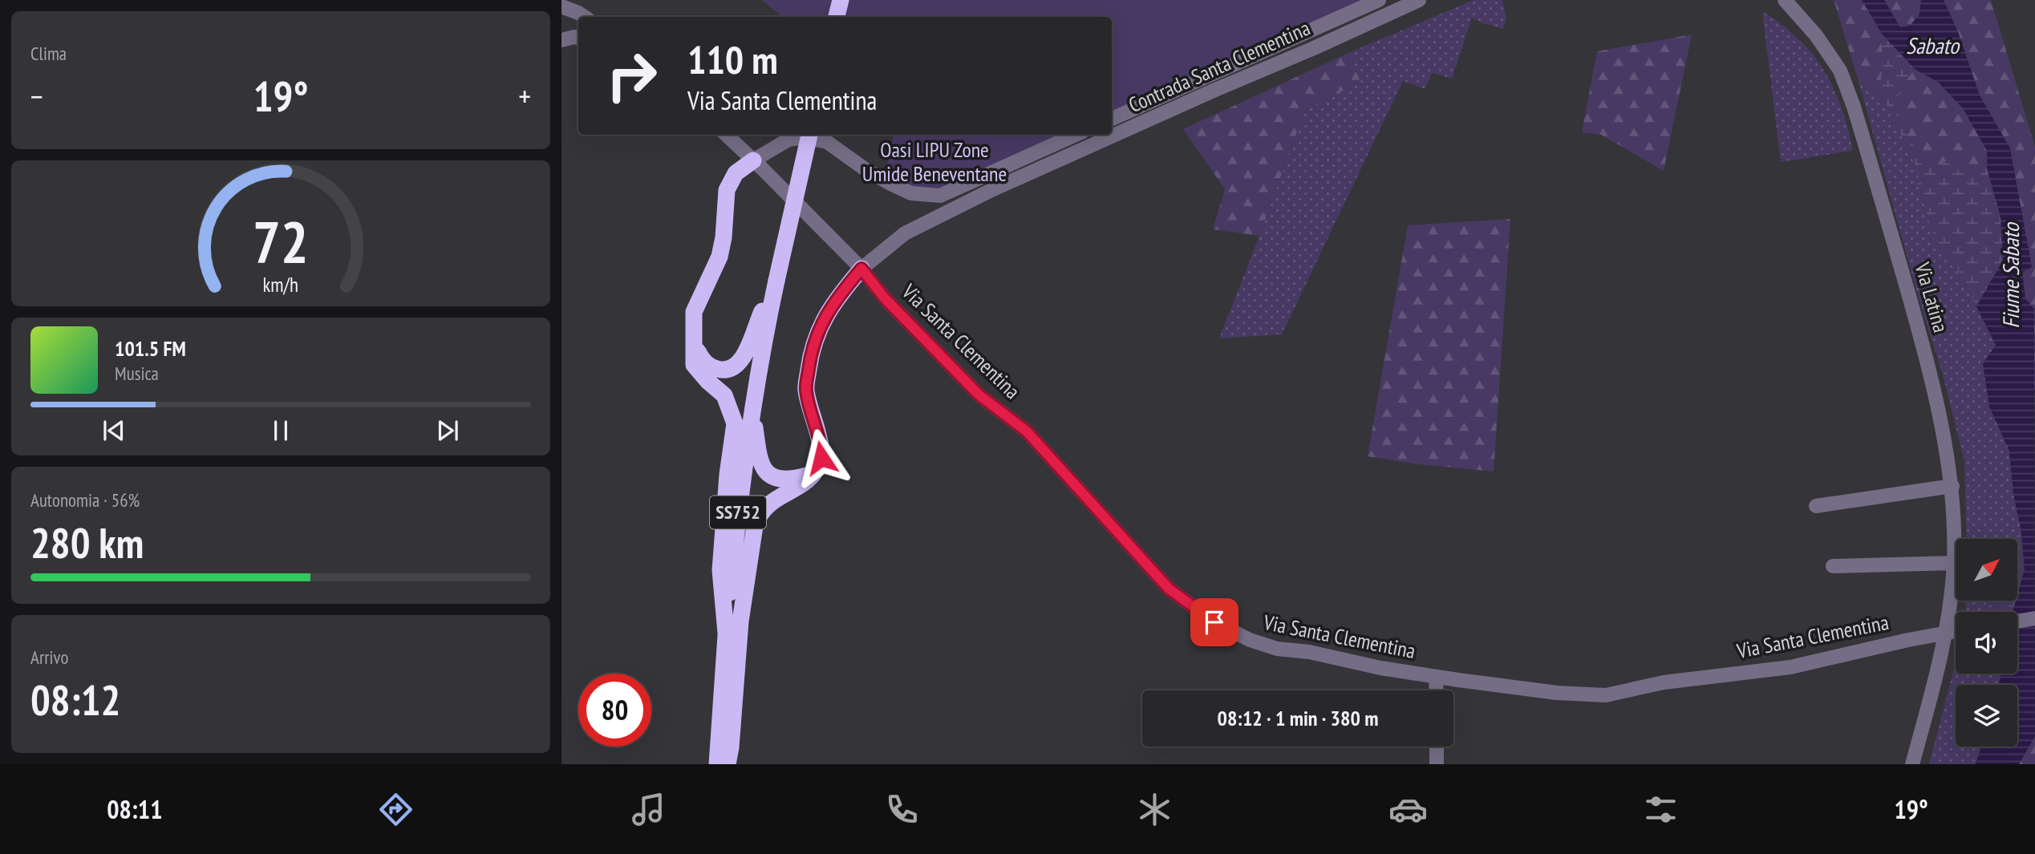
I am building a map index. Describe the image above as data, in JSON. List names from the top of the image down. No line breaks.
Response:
{"streets":{"highway":["SS752"],"street":["Contrada Santa Clementina","Via Latina","Via Santa Clementina"]},"crossings":[["Contrada Santa Clementina","Via Santa Clementina"],["Via Latina","Via Santa Clementina"]],"water":["Sabato","Fiume Sabato"],"parks":["Oasi LIPU Zone Umide Beneventane"],"north":"top right","page":{"tile":["Clima",["Autonomia · 56%","280 km"],["Arrivo","08:12"]],"turn":["110 m","Via Santa Clementina"],"heat":["−","19°","+"],"song":["101.5 FM","Musica"],"limit":"80","trip":"08:12 · 1 min · 380 m","tabs":["08:11","19°"],"gauge":["72","km/h"]}}
